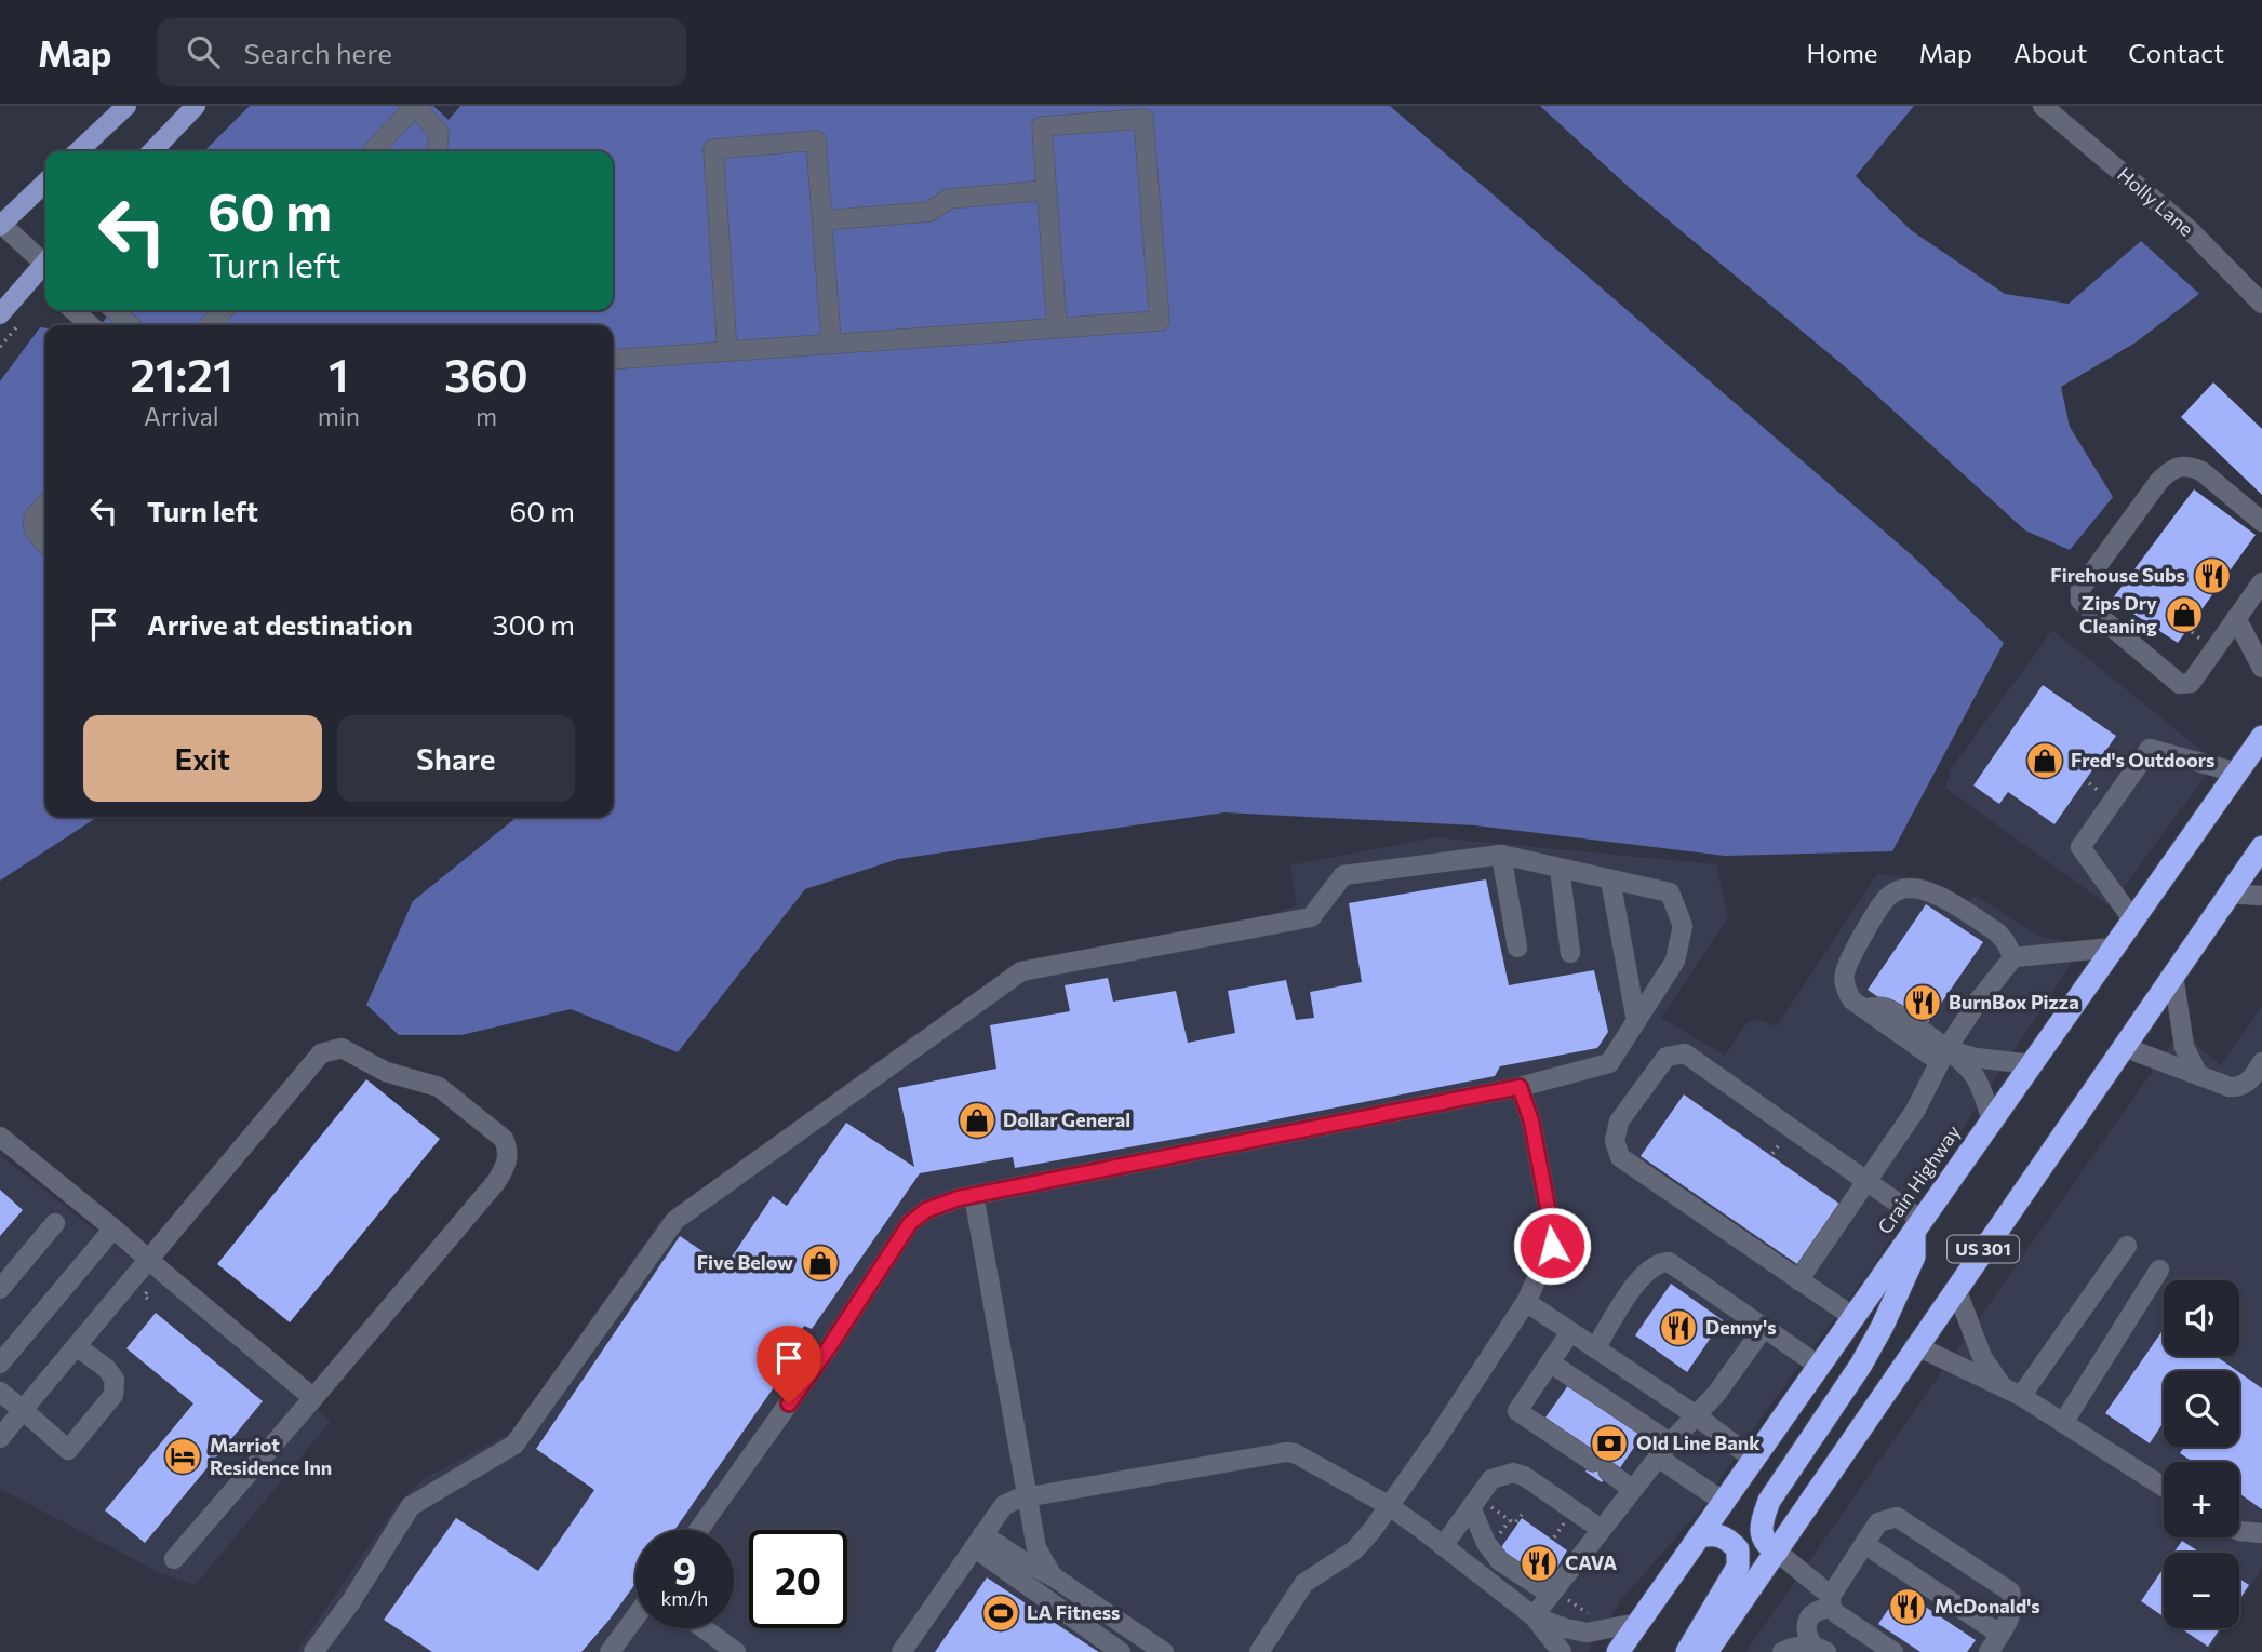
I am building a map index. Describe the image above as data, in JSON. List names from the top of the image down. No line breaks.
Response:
{"streets":{"highway":["Crain Highway","US 301"],"street":["Holly Lane"]},"places":{"restaurant":["Firehouse Subs","BurnBox Pizza","Denny's","CAVA","McDonald's"],"shop":["Zips Dry Cleaning","Fred's Outdoors","Dollar General","Five Below"],"bank":["Old Line Bank"],"hotel":["Marriot Residence Inn"],"sports":["LA Fitness"]},"page":{"header":"Map","search":"Search here","nav":["Home","Map","About","Contact"],"turn":["60 m","Turn left"],"eta":["21:21","Arrival","1","min","360","m"],"list":[{"name":"Turn left","value":"60 m"},{"name":"Arrive at destination","value":"300 m"}],"buttons":["Exit","Share"],"map_buttons":["+","−"],"speed":"9 km/h","limit":"20"}}
